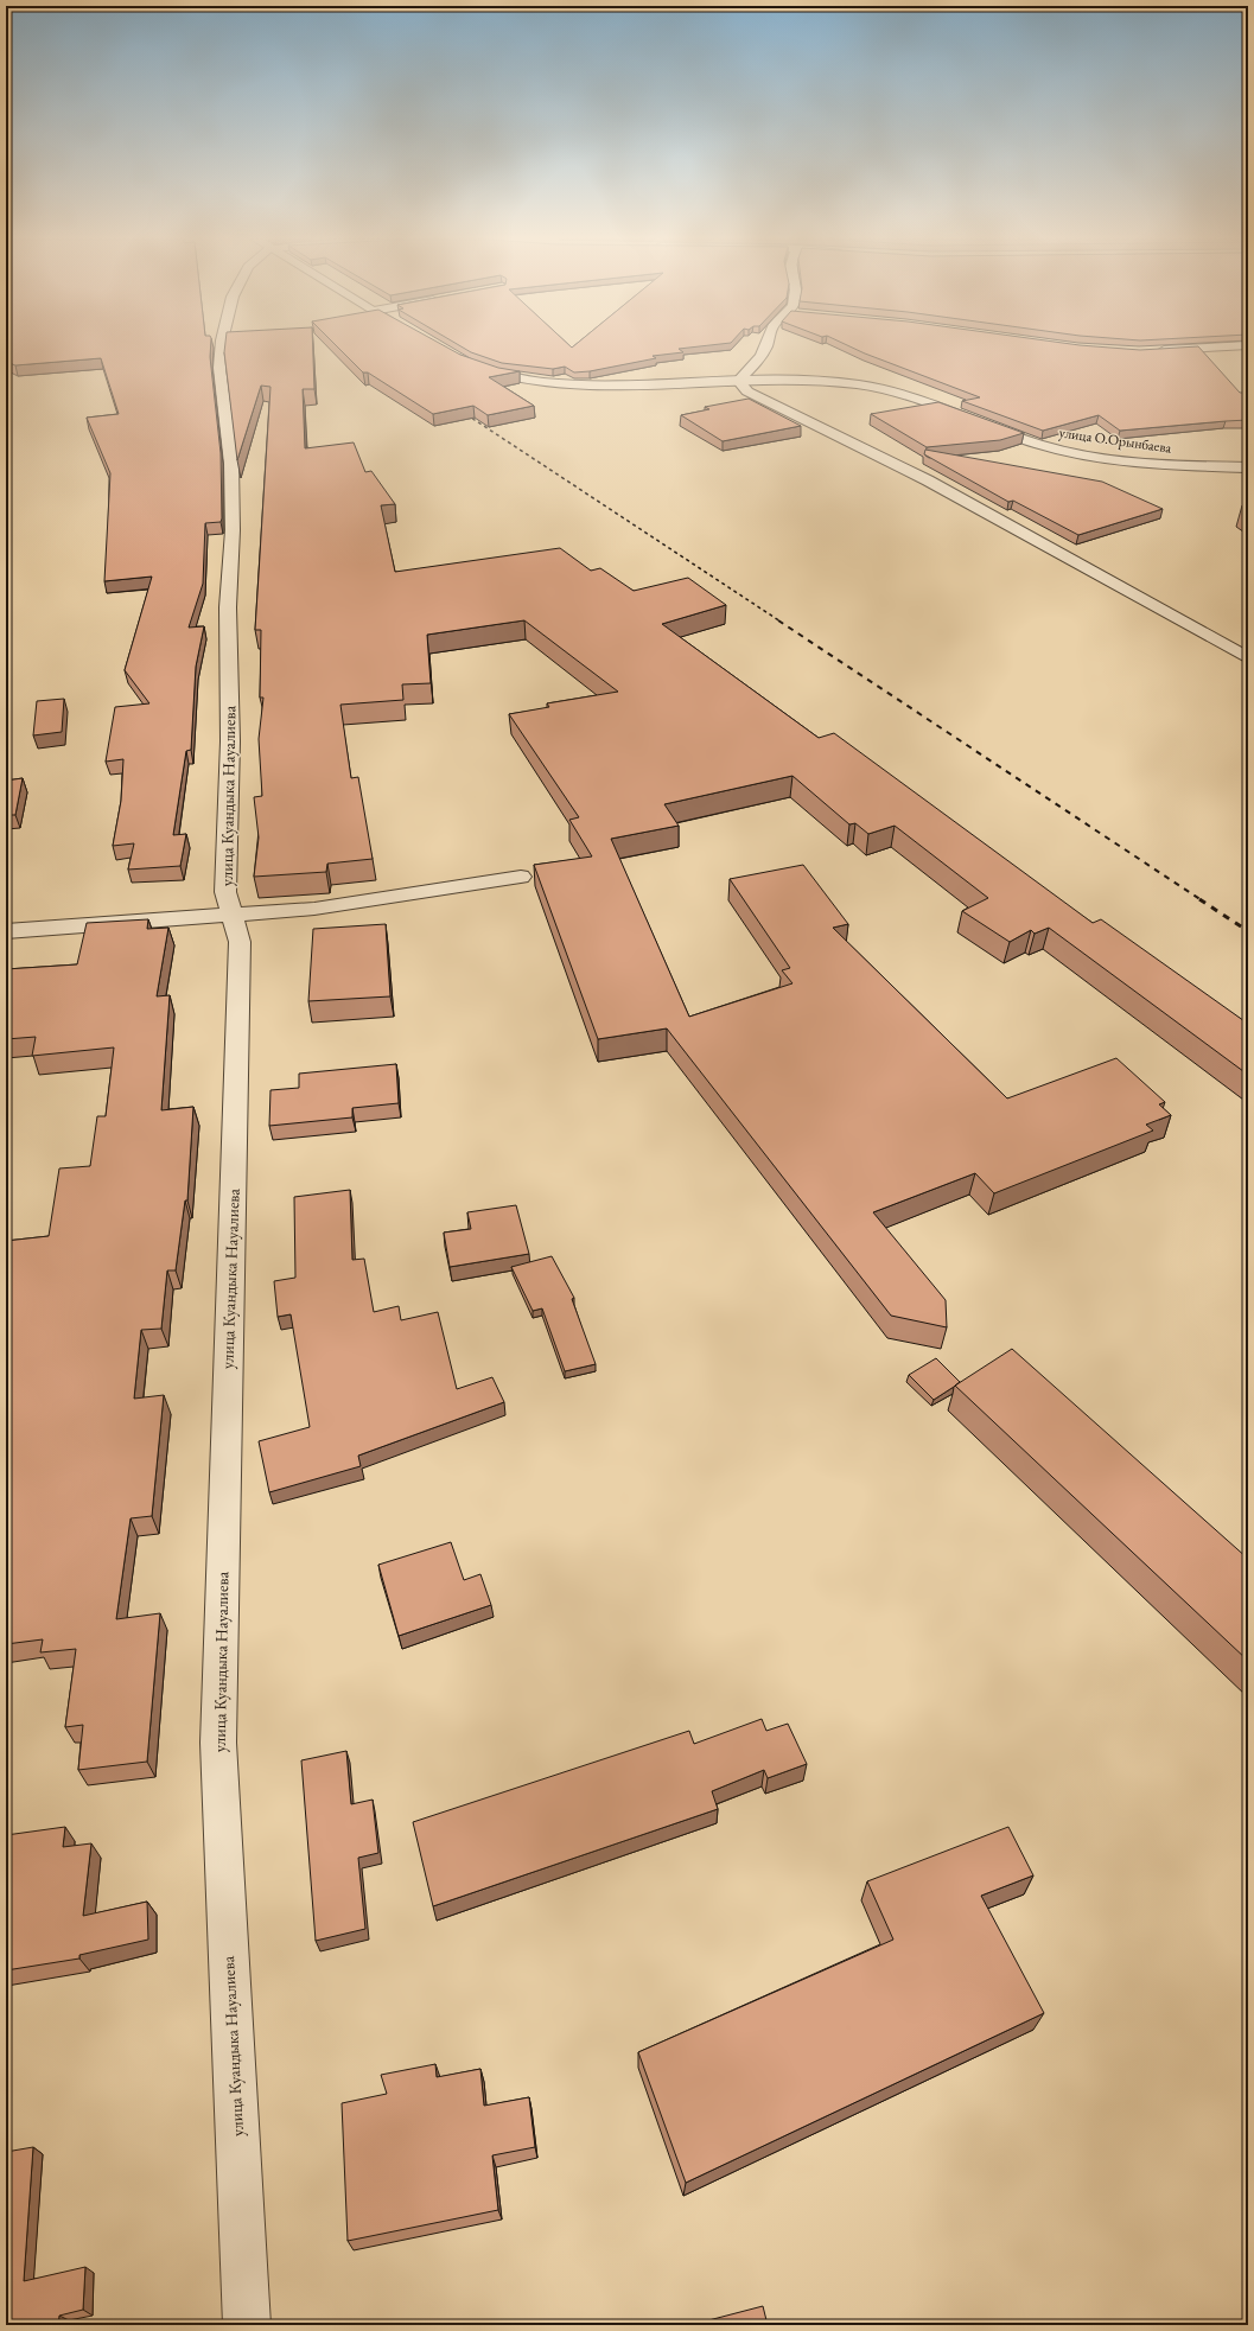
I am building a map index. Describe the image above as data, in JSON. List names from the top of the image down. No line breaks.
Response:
{"streets":{"street":["улица О.Орынбаева","улица Куандыка Науалиева"]}}
